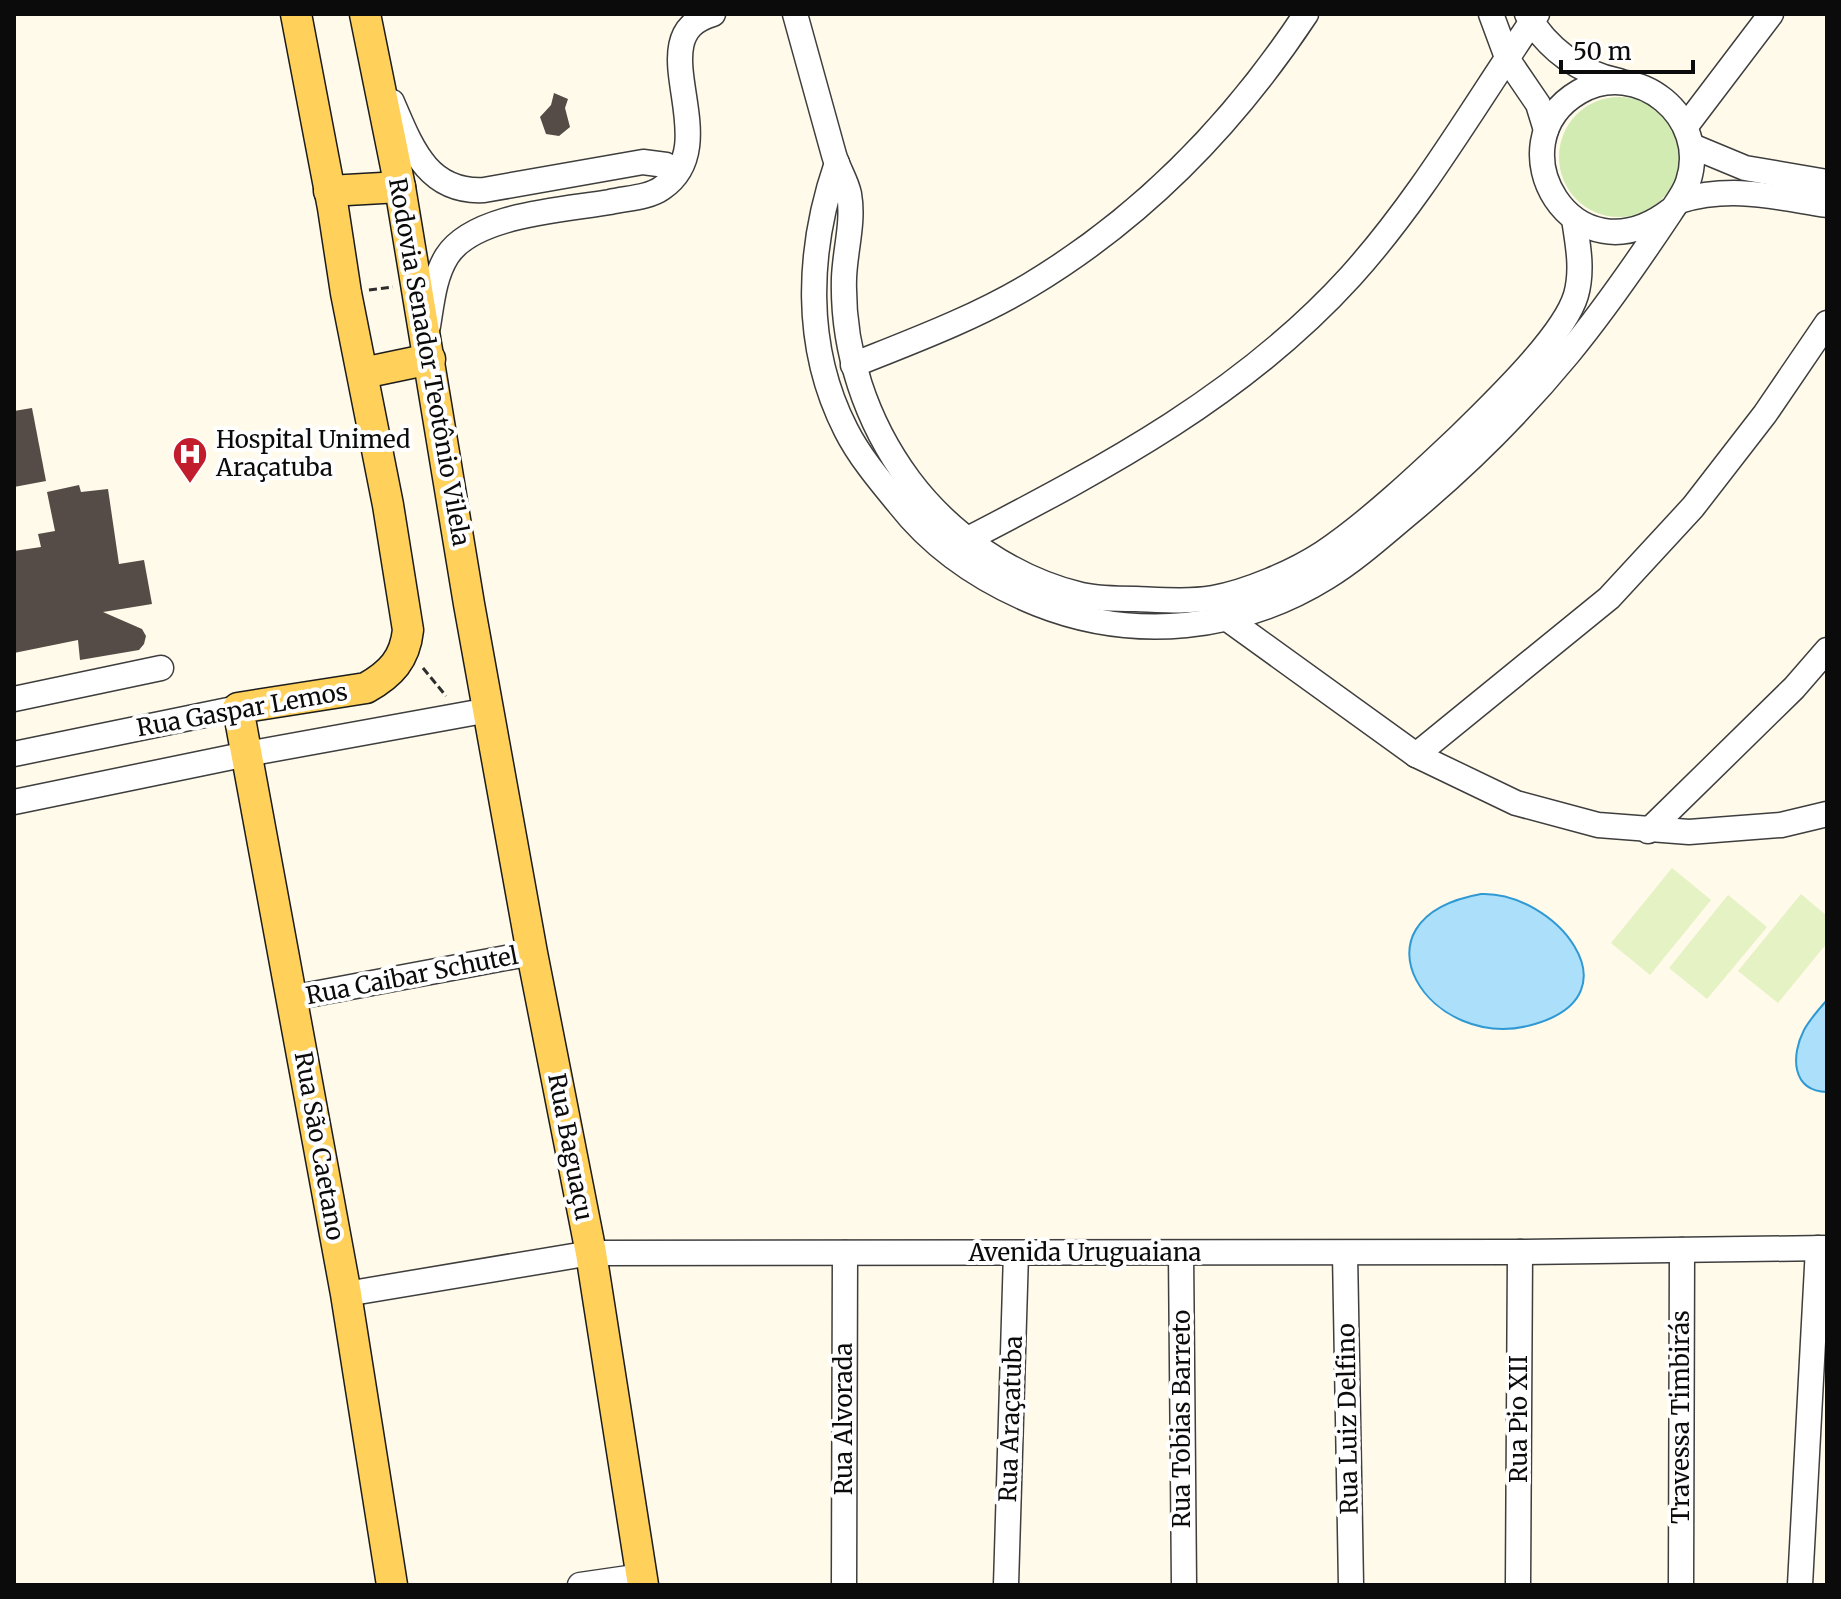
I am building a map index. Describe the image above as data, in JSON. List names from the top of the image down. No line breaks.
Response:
{"streets":{"main road":["Rodovia Senador Teotônio Vilela","Rua Gaspar Lemos","Rua São Caetano","Rua Baguaçu"],"street":["Rua Caibar Schutel","Avenida Uruguaiana","Travessa Timbirás","Rua Alvorada","Rua Araçatuba","Rua Tobias Barreto","Rua Luiz Delfino","Rua Pio XII"]},"crossings":[["Rodovia Senador Teotônio Vilela","Rua Gaspar Lemos"],["Rodovia Senador Teotônio Vilela","Rua Baguaçu"],["Rua Gaspar Lemos","Rua São Caetano"],["Rua Gaspar Lemos","Rua Baguaçu"],["Rua Caibar Schutel","Rua São Caetano"],["Rua Caibar Schutel","Rua Baguaçu"],["Rua São Caetano","Avenida Uruguaiana"],["Rua Baguaçu","Avenida Uruguaiana"],["Avenida Uruguaiana","Travessa Timbirás"],["Avenida Uruguaiana","Rua Alvorada"],["Avenida Uruguaiana","Rua Araçatuba"],["Avenida Uruguaiana","Rua Tobias Barreto"],["Avenida Uruguaiana","Rua Luiz Delfino"],["Avenida Uruguaiana","Rua Pio XII"]],"places":{"hospital":["Hospital Unimed Araçatuba"]},"scale_bar":"50 m"}
